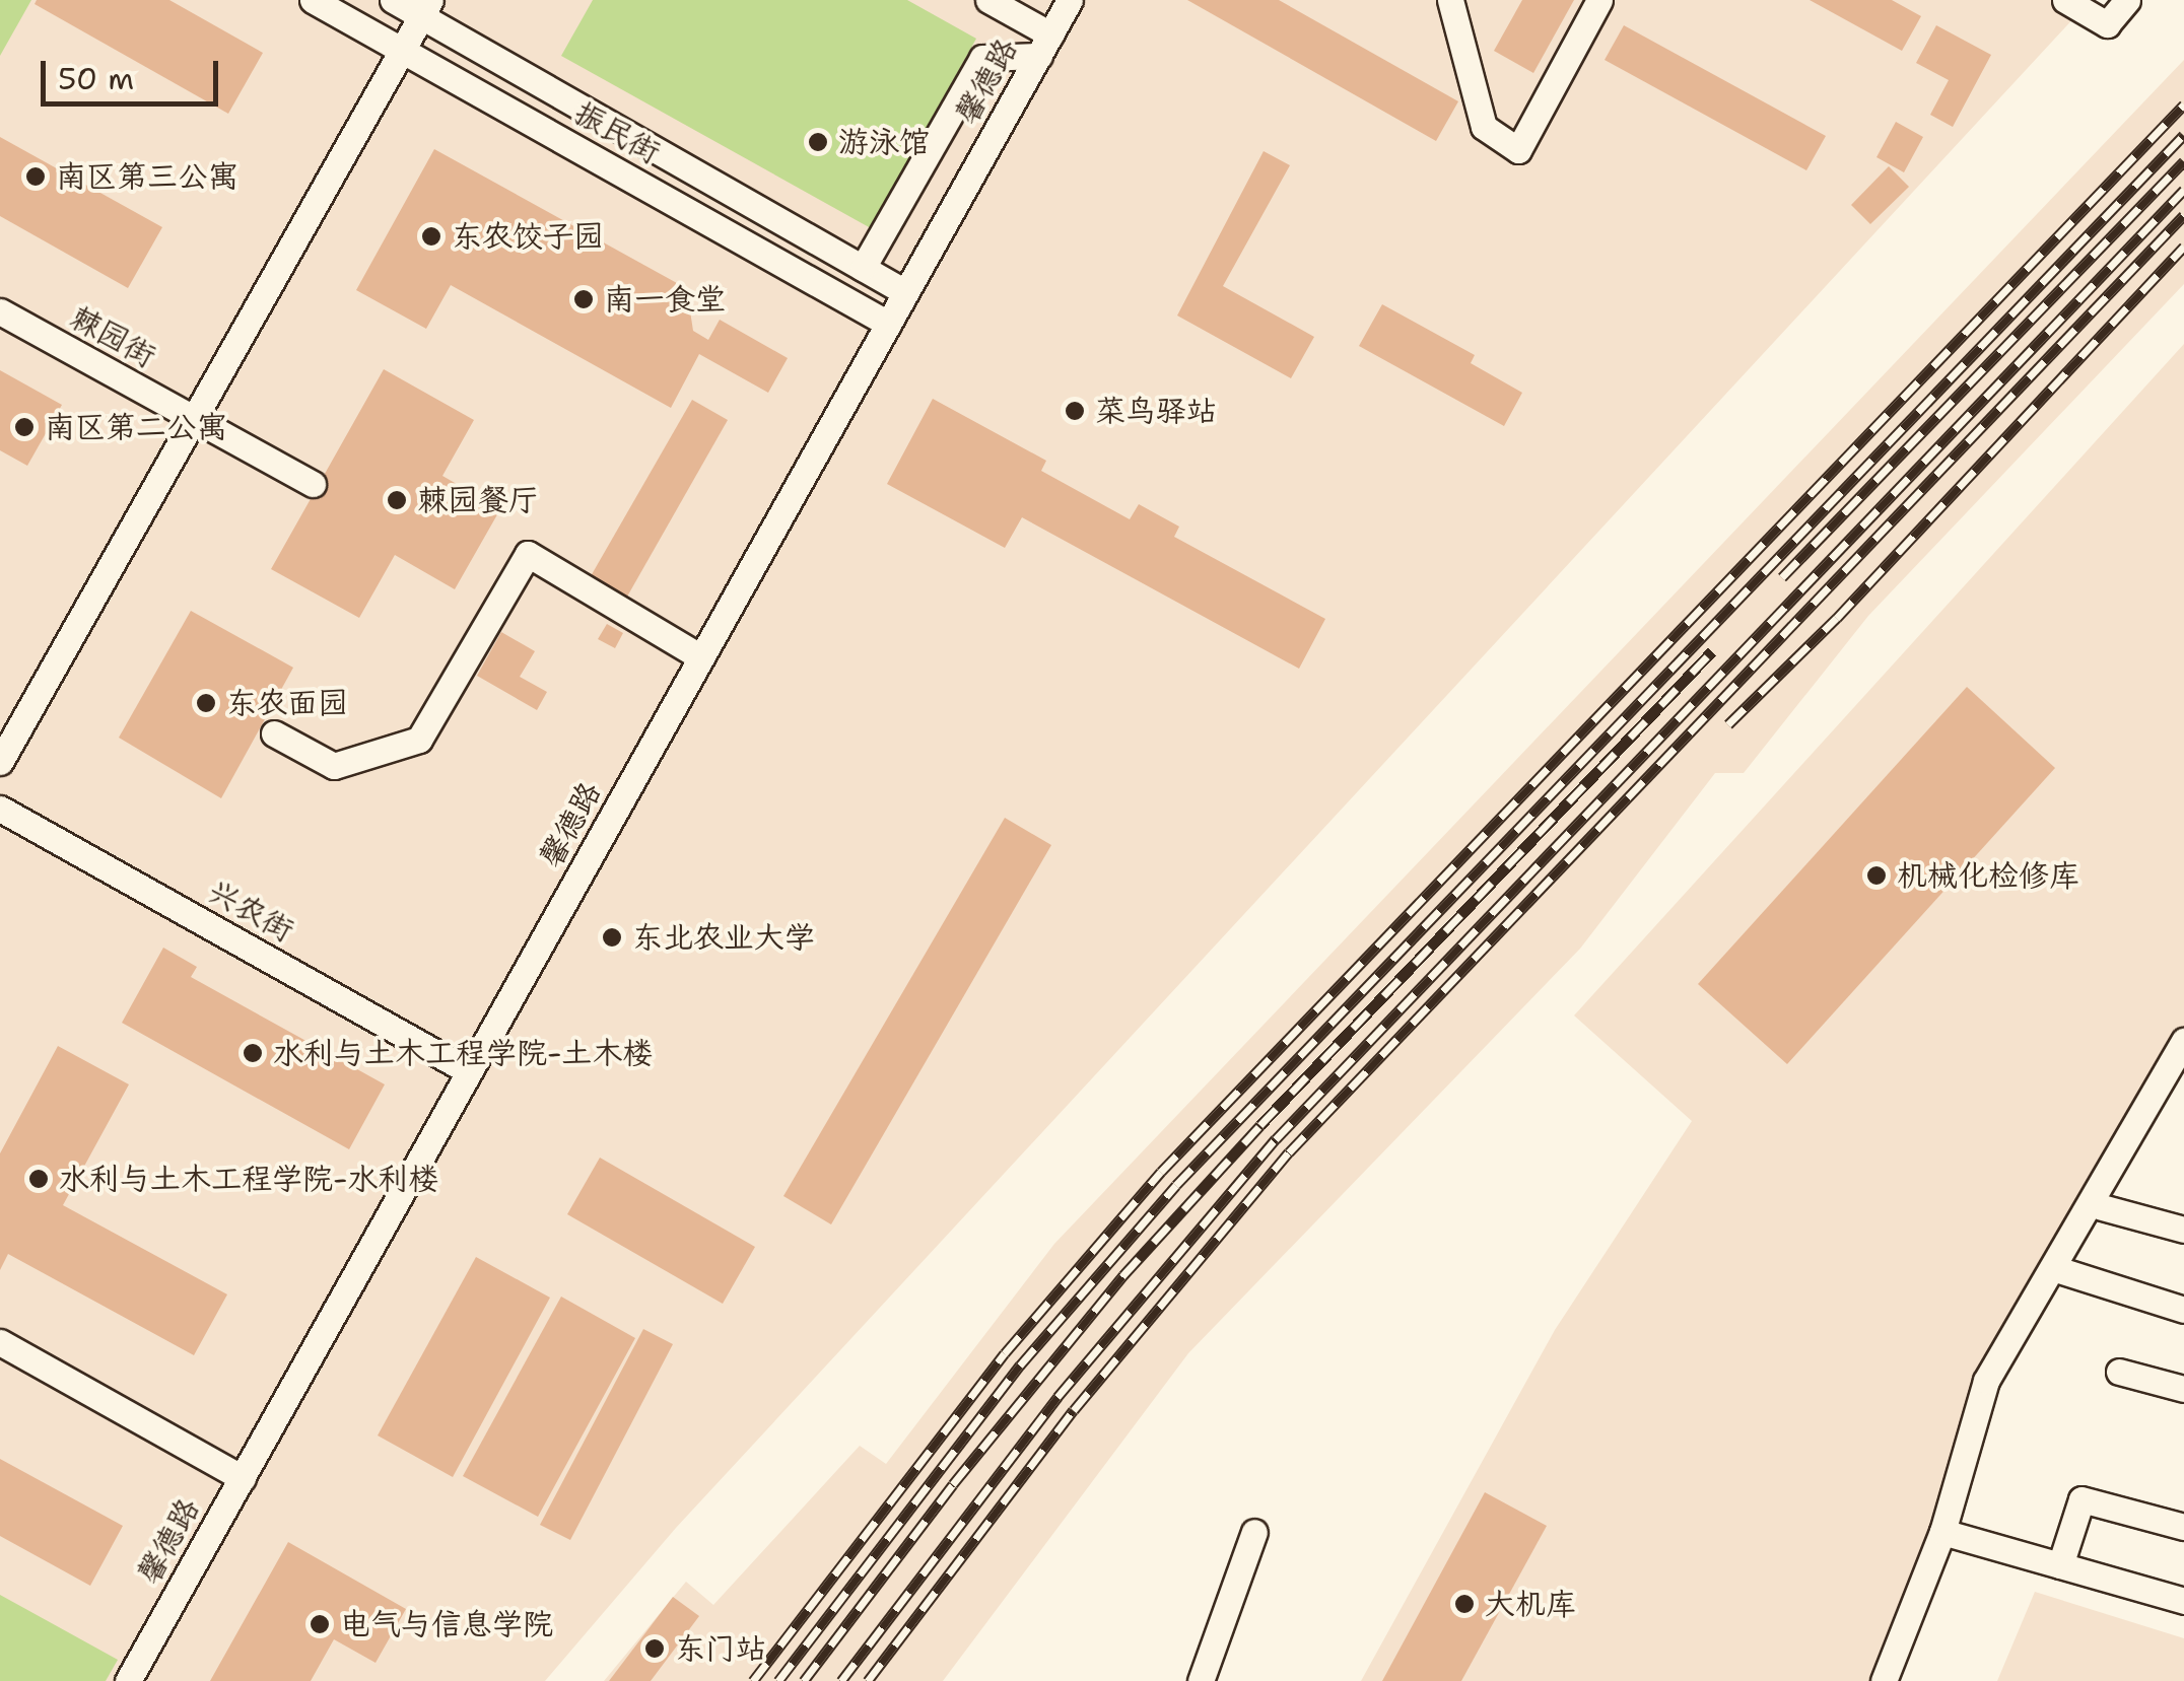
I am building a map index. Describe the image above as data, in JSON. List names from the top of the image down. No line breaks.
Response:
{"streets":{"street":["馨德路","振民街","棘园街","兴农街"]},"crossings":[["馨德路","振民街"],["馨德路","兴农街"]],"places":["游泳馆","南区第三公寓","东农饺子园","南一食堂","菜鸟驿站","南区第二公寓","棘园餐厅","东农面园","机械化检修库","东北农业大学","水利与土木工程学院-土木楼","水利与土木工程学院-水利楼","大机库","电气与信息学院","东门站"],"scale_bar":"50 m"}
